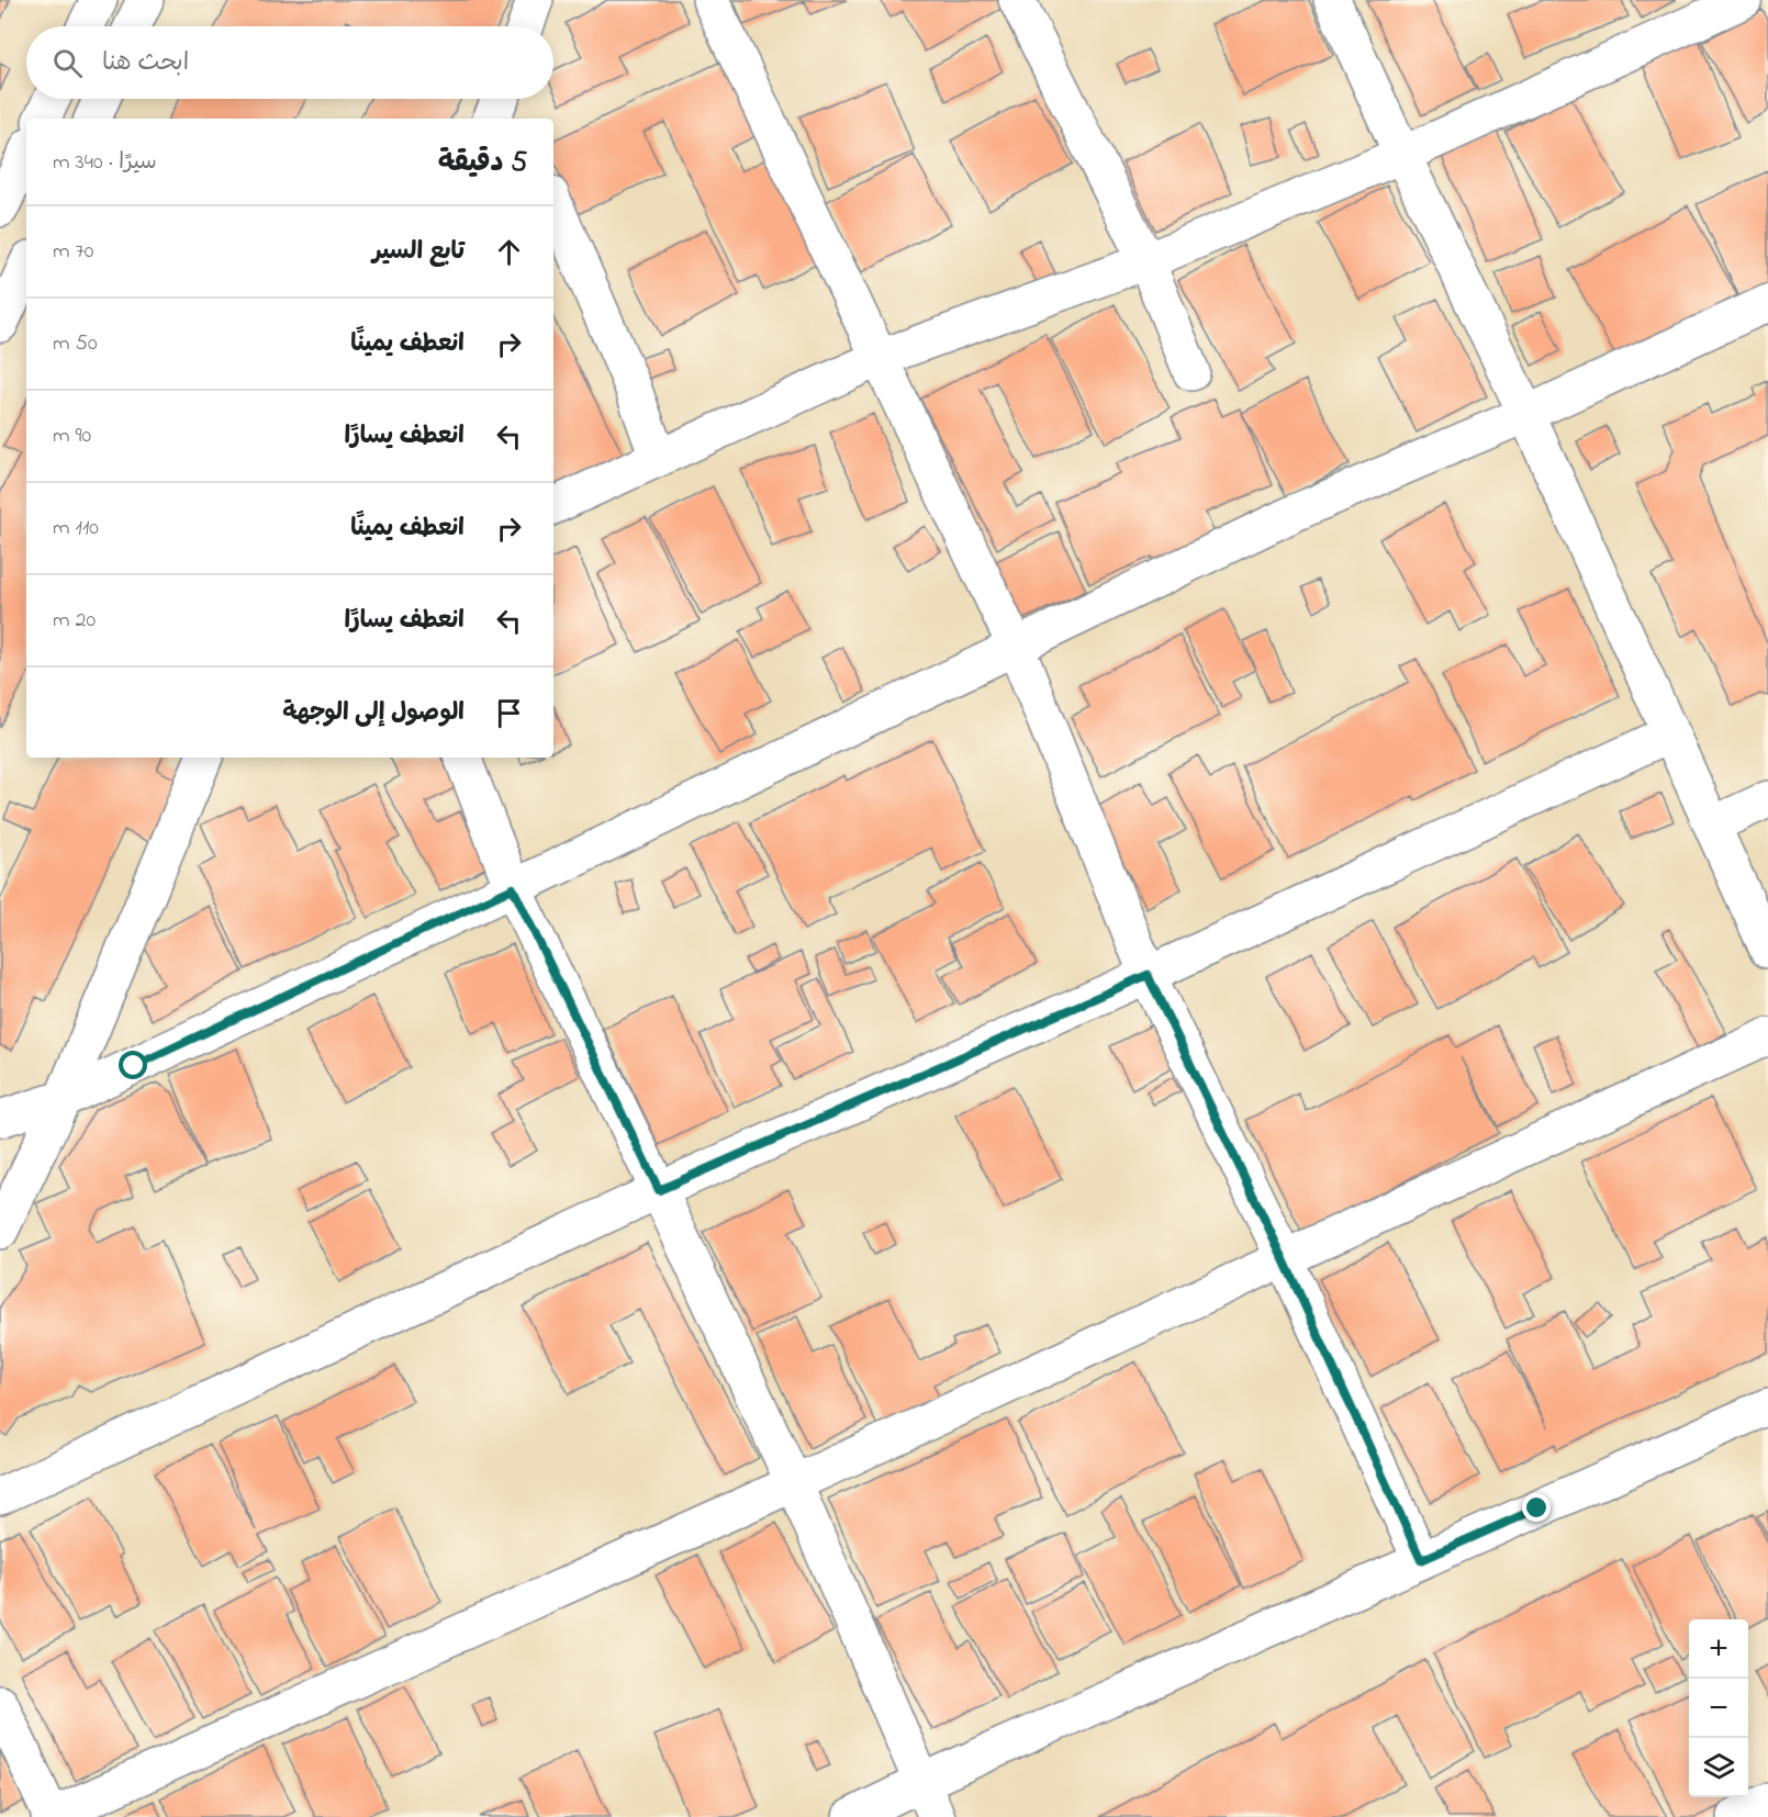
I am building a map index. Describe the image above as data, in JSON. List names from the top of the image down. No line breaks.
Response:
{"page":{"search":"ابحث هنا","heading":["5 دقيقة","سيرًا · 340 m"],"list":[["تابع السير","70 m"],["انعطف يمينًا","50 m"],["انعطف يسارًا","90 m"],["انعطف يمينًا","110 m"],["انعطف يسارًا","20 m"],"الوصول إلى الوجهة"],"map_buttons":["+","−"]}}
